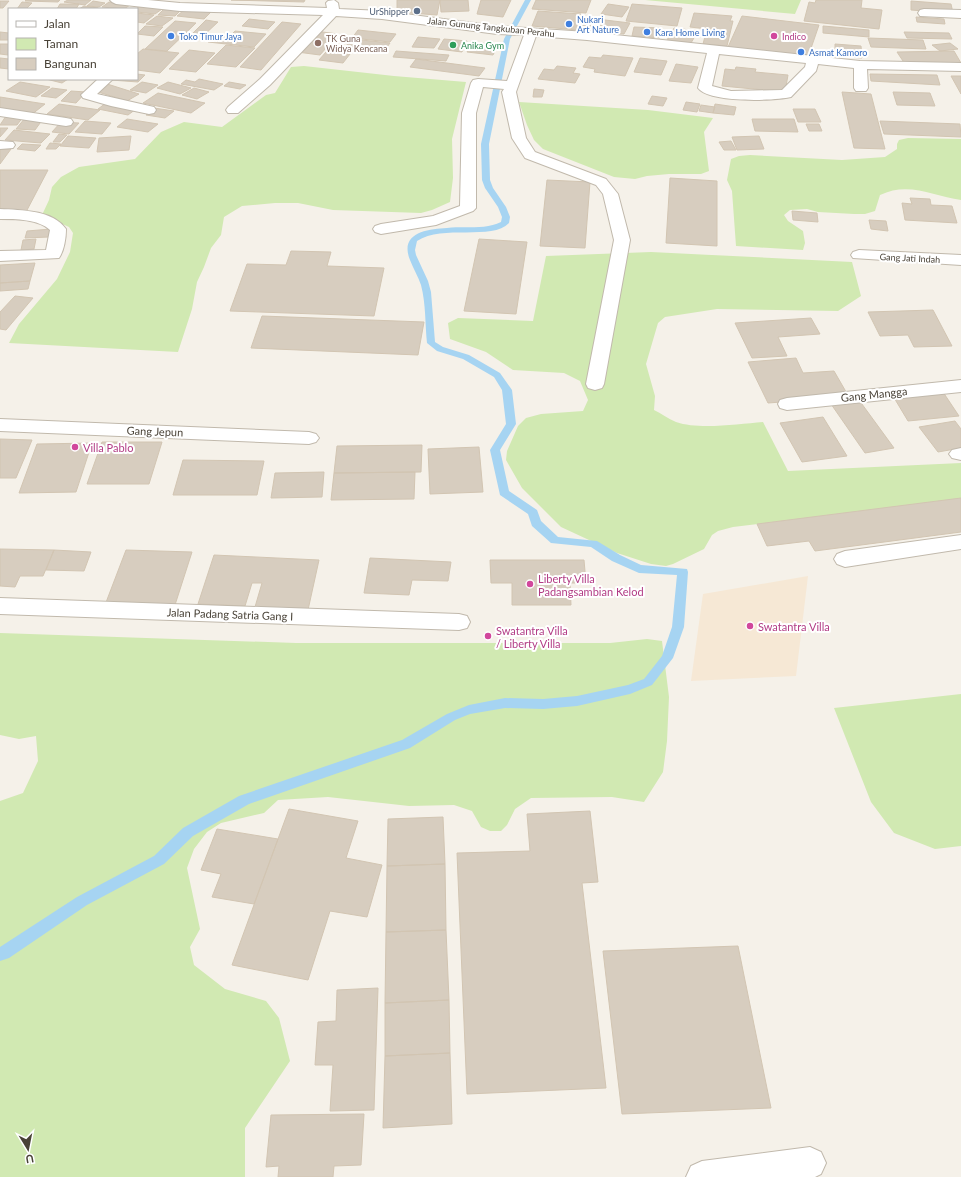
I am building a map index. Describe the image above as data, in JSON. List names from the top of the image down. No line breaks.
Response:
{"streets":{"street":["Jalan Gunung Tangkuban Perahu","Gang Jati Indah","Gang Mangga","Gang Jepun","Jalan Padang Satria Gang I"]},"places":["UrShipper","Nukari Art Nature","Kara Home Living","Toko Timur Jaya","Indico","TK Guna Widya Kencana","Anika Gym","Asmat Kamoro","Villa Pablo","Liberty Villa Padangsambian Kelod","Swatantra Villa","Swatantra Villa / Liberty Villa"],"legend":["Jalan","Taman","Bangunan"],"north":"bottom"}
